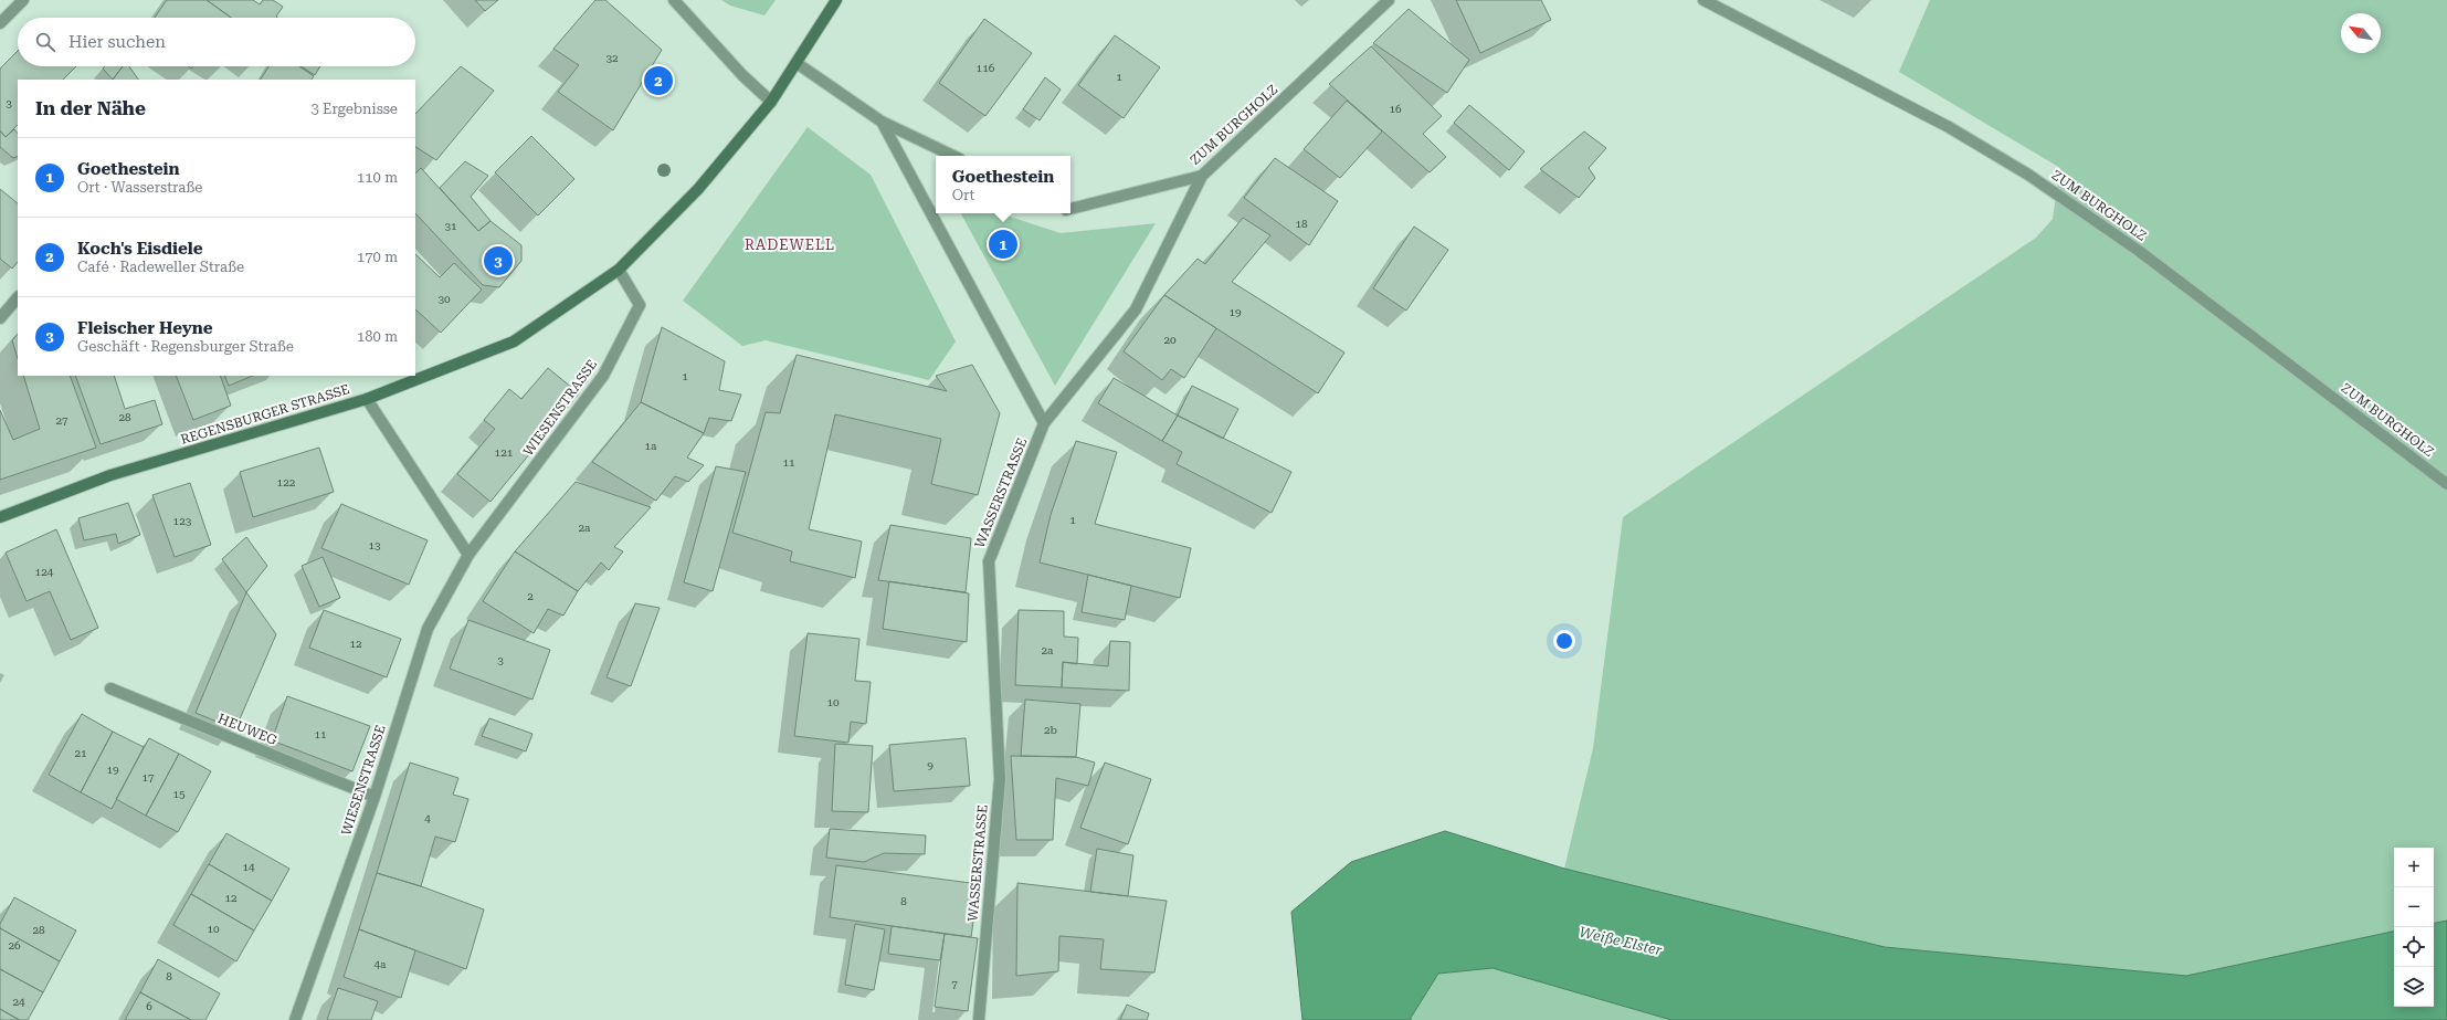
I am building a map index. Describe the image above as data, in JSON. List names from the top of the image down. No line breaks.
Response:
{"streets":{"main road":["REGENSBURGER STRASSE"],"street":["ZUM BURGHOLZ","WIESENSTRASSE","WASSERSTRASSE","HEUWEG"]},"crossings":[["ZUM BURGHOLZ","WASSERSTRASSE"],["WIESENSTRASSE","REGENSBURGER STRASSE"],["WIESENSTRASSE","HEUWEG"]],"districts":["RADEWELL"],"water":["Weiße Elster"],"house_numbers":["32","116","1","3","16","18","31","30","19","20","1","28","27","1a","121","11","122","1","123","2a","13","124","2","12","2a","3","10","2b","11","21","9","19","17","15","4","14","12","8","10","28","26","4a","8","7","24","6"],"north":"top left","page":{"search":"Hier suchen","pins":["2","1","3"],"heading":["In der Nähe","3 Ergebnisse"],"list":[{"mark":"1","name":"Goethestein","note":"Ort · Wasserstraße","value":"110 m"},{"mark":"2","name":"Koch's Eisdiele","note":"Café · Radeweller Straße","value":"170 m"},{"mark":"3","name":"Fleischer Heyne","note":"Geschäft · Regensburger Straße","value":"180 m"}],"popup":["Goethestein","Ort"],"map_buttons":["+","−"]}}
